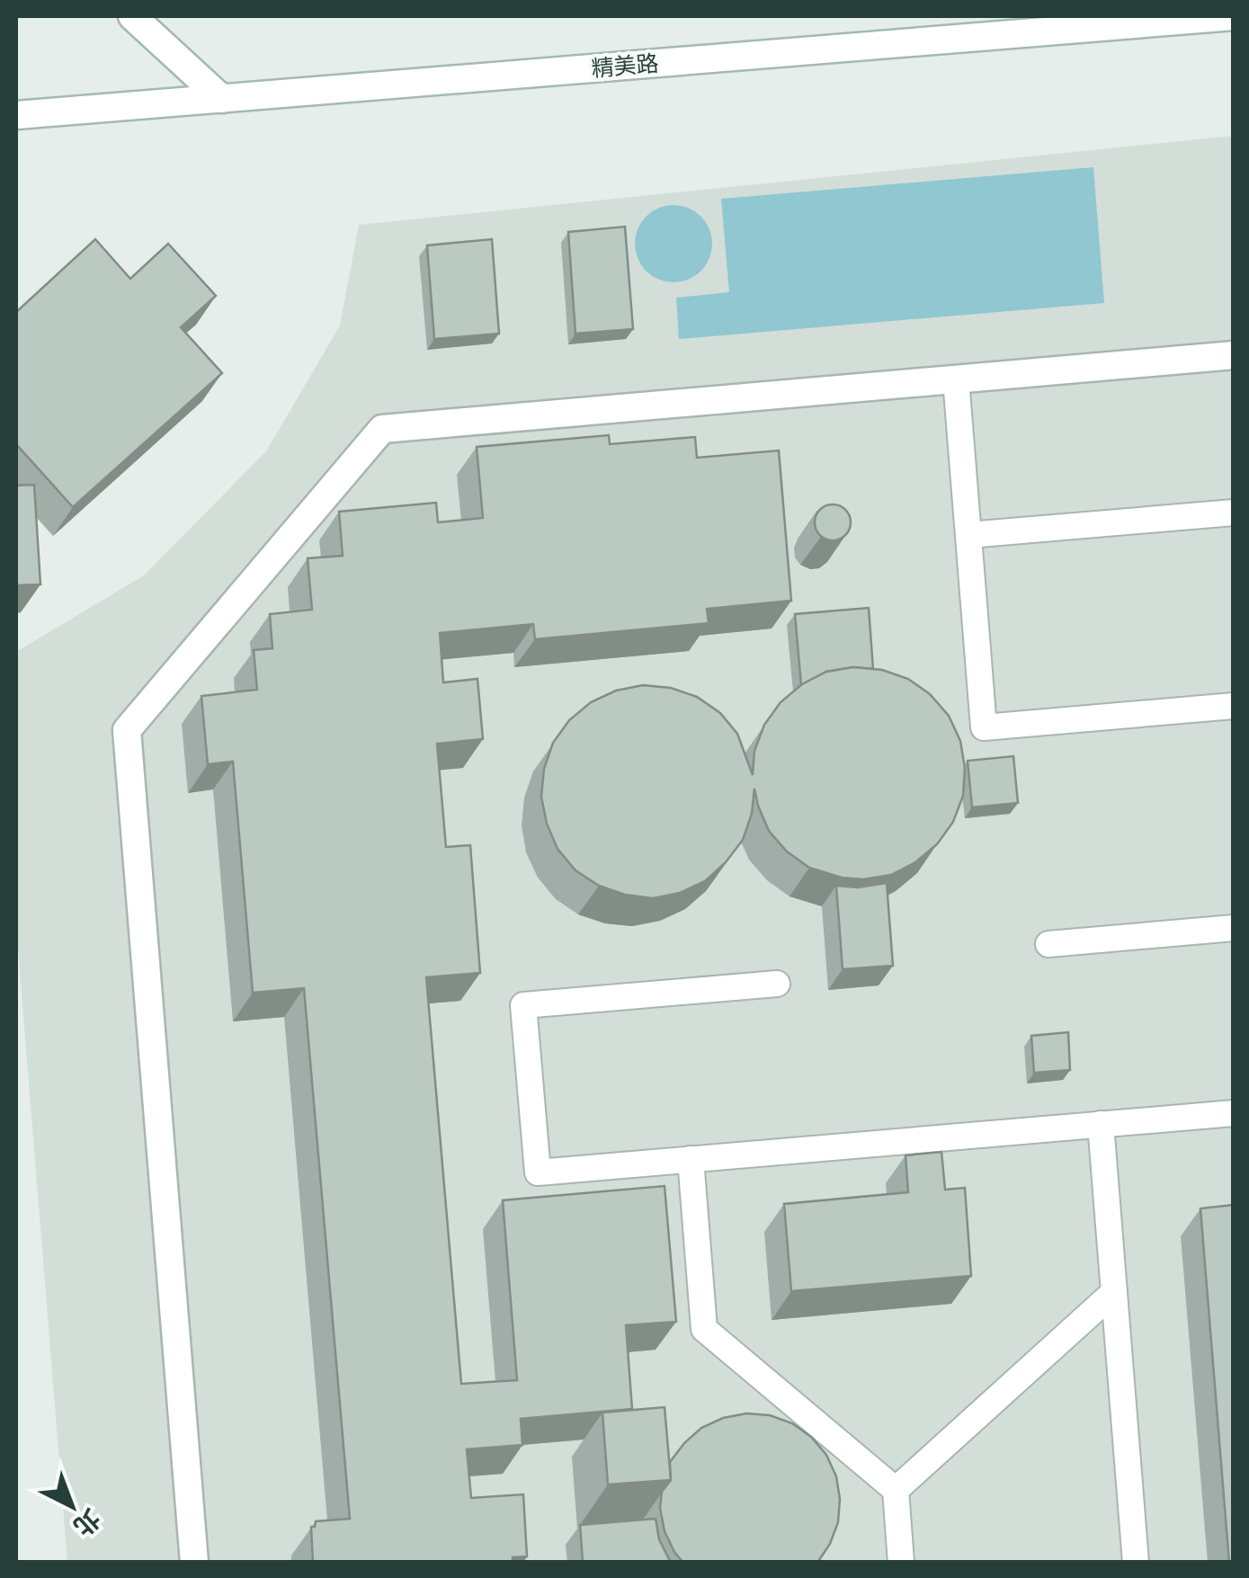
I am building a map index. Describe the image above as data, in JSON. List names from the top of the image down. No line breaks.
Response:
{"streets":{"street":["精美路"]},"north":"bottom right"}
